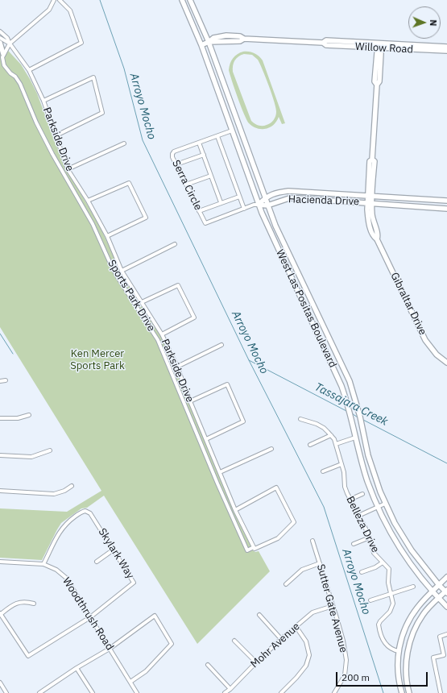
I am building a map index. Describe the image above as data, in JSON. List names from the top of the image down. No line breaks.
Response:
{"streets":{"main road":["Willow Road","Hacienda Drive","Gibraltar Drive","West Las Positas Boulevard"],"street":["Parkside Drive","Serra Circle","Sports Park Drive","Belleza Drive","Skylark Way","Sutter Gate Avenue","Woodthrush Road","Mohr Avenue"]},"crossings":[["Willow Road","Gibraltar Drive"],["Willow Road","West Las Positas Boulevard"],["Parkside Drive","Sports Park Drive"],["Serra Circle","Hacienda Drive"],["Serra Circle","West Las Positas Boulevard"],["Hacienda Drive","Gibraltar Drive"],["Hacienda Drive","West Las Positas Boulevard"],["Skylark Way","Woodthrush Road"],["Sutter Gate Avenue","Mohr Avenue"]],"water":["Arroyo Mocho","Tassajara Creek"],"parks":["Ken Mercer Sports Park"],"scale_bar":"200 m","north":"right"}
